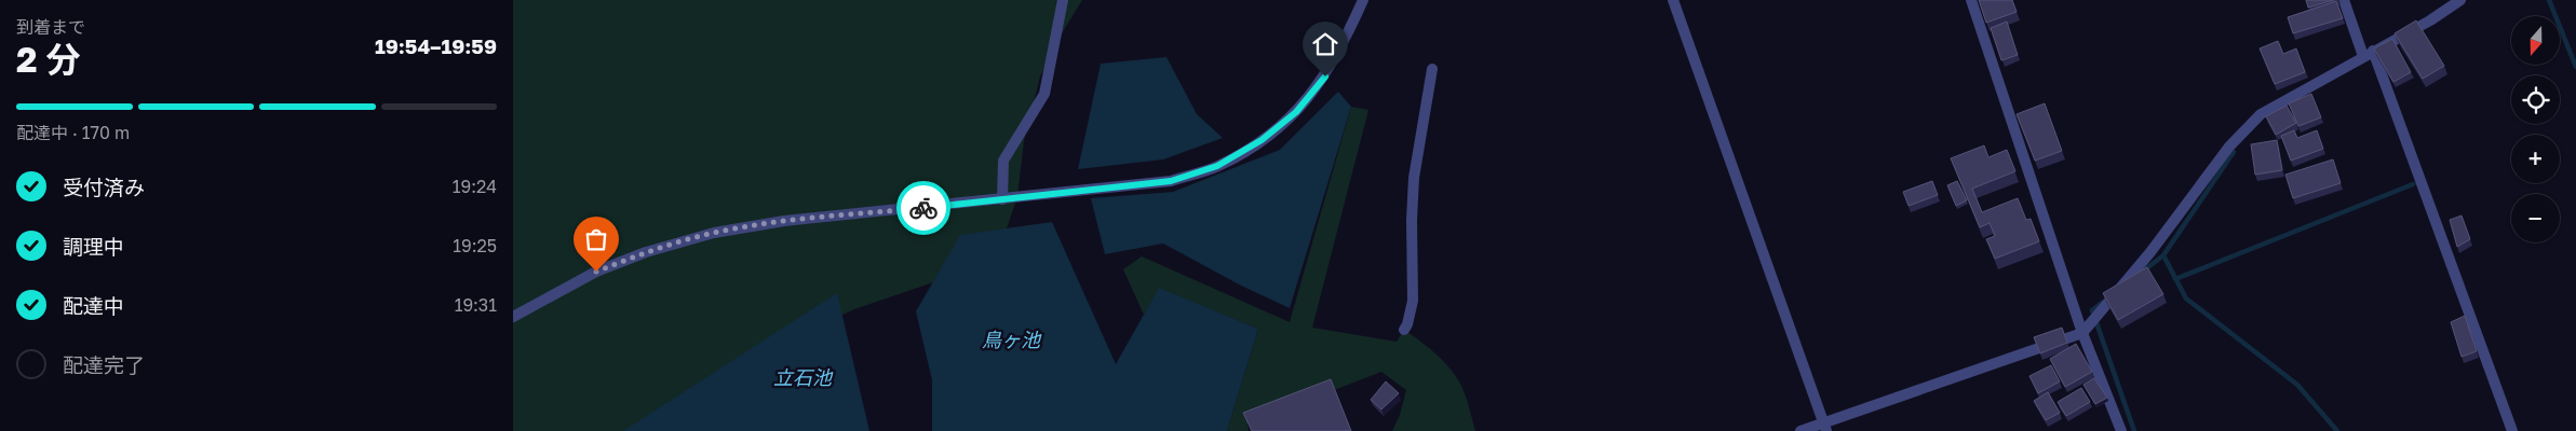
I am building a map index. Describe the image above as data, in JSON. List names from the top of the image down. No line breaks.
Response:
{"water":["鳥ヶ池","立石池"],"north":"bottom","page":{"heading":["2 分","到着まで","19:54–19:59"],"map_buttons":["+","−"],"bar":"配達中 · 170 m","list":[["受付済み","19:24"],["調理中","19:25"],["配達中","19:31"],"配達完了"]}}
